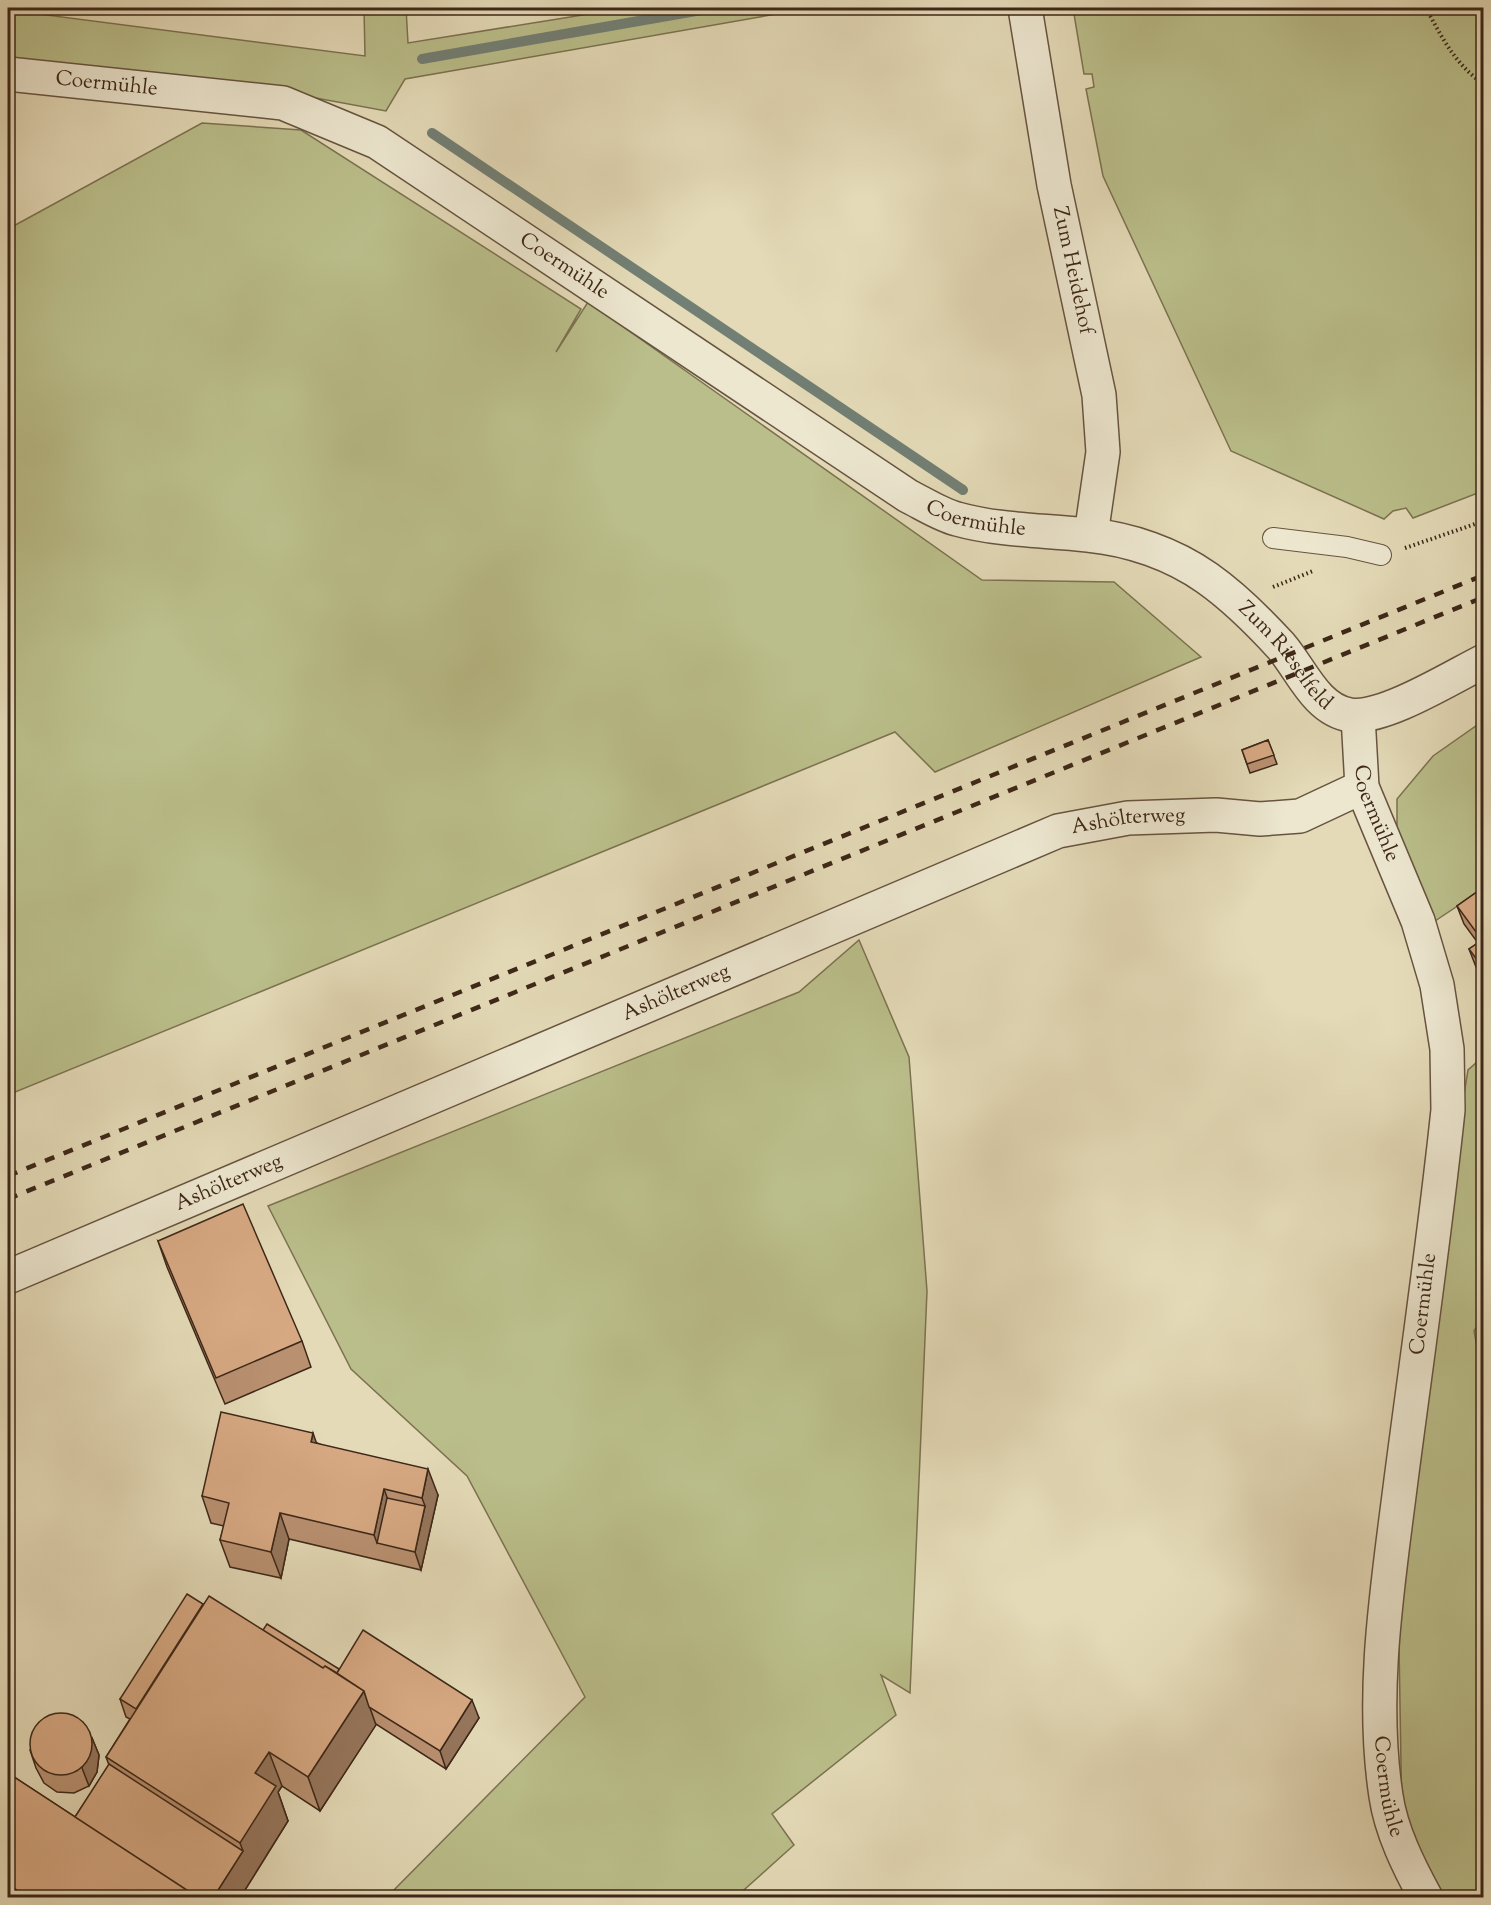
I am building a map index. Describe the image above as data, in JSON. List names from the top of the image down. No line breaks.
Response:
{"streets":{"street":["Coermühle","Zum Heidehof","Zum Rieselfeld","Ashölterweg"]},"crossings":[["Coermühle","Zum Heidehof"],["Coermühle","Zum Rieselfeld"],["Coermühle","Ashölterweg"],["Zum Heidehof","Zum Rieselfeld"]]}
